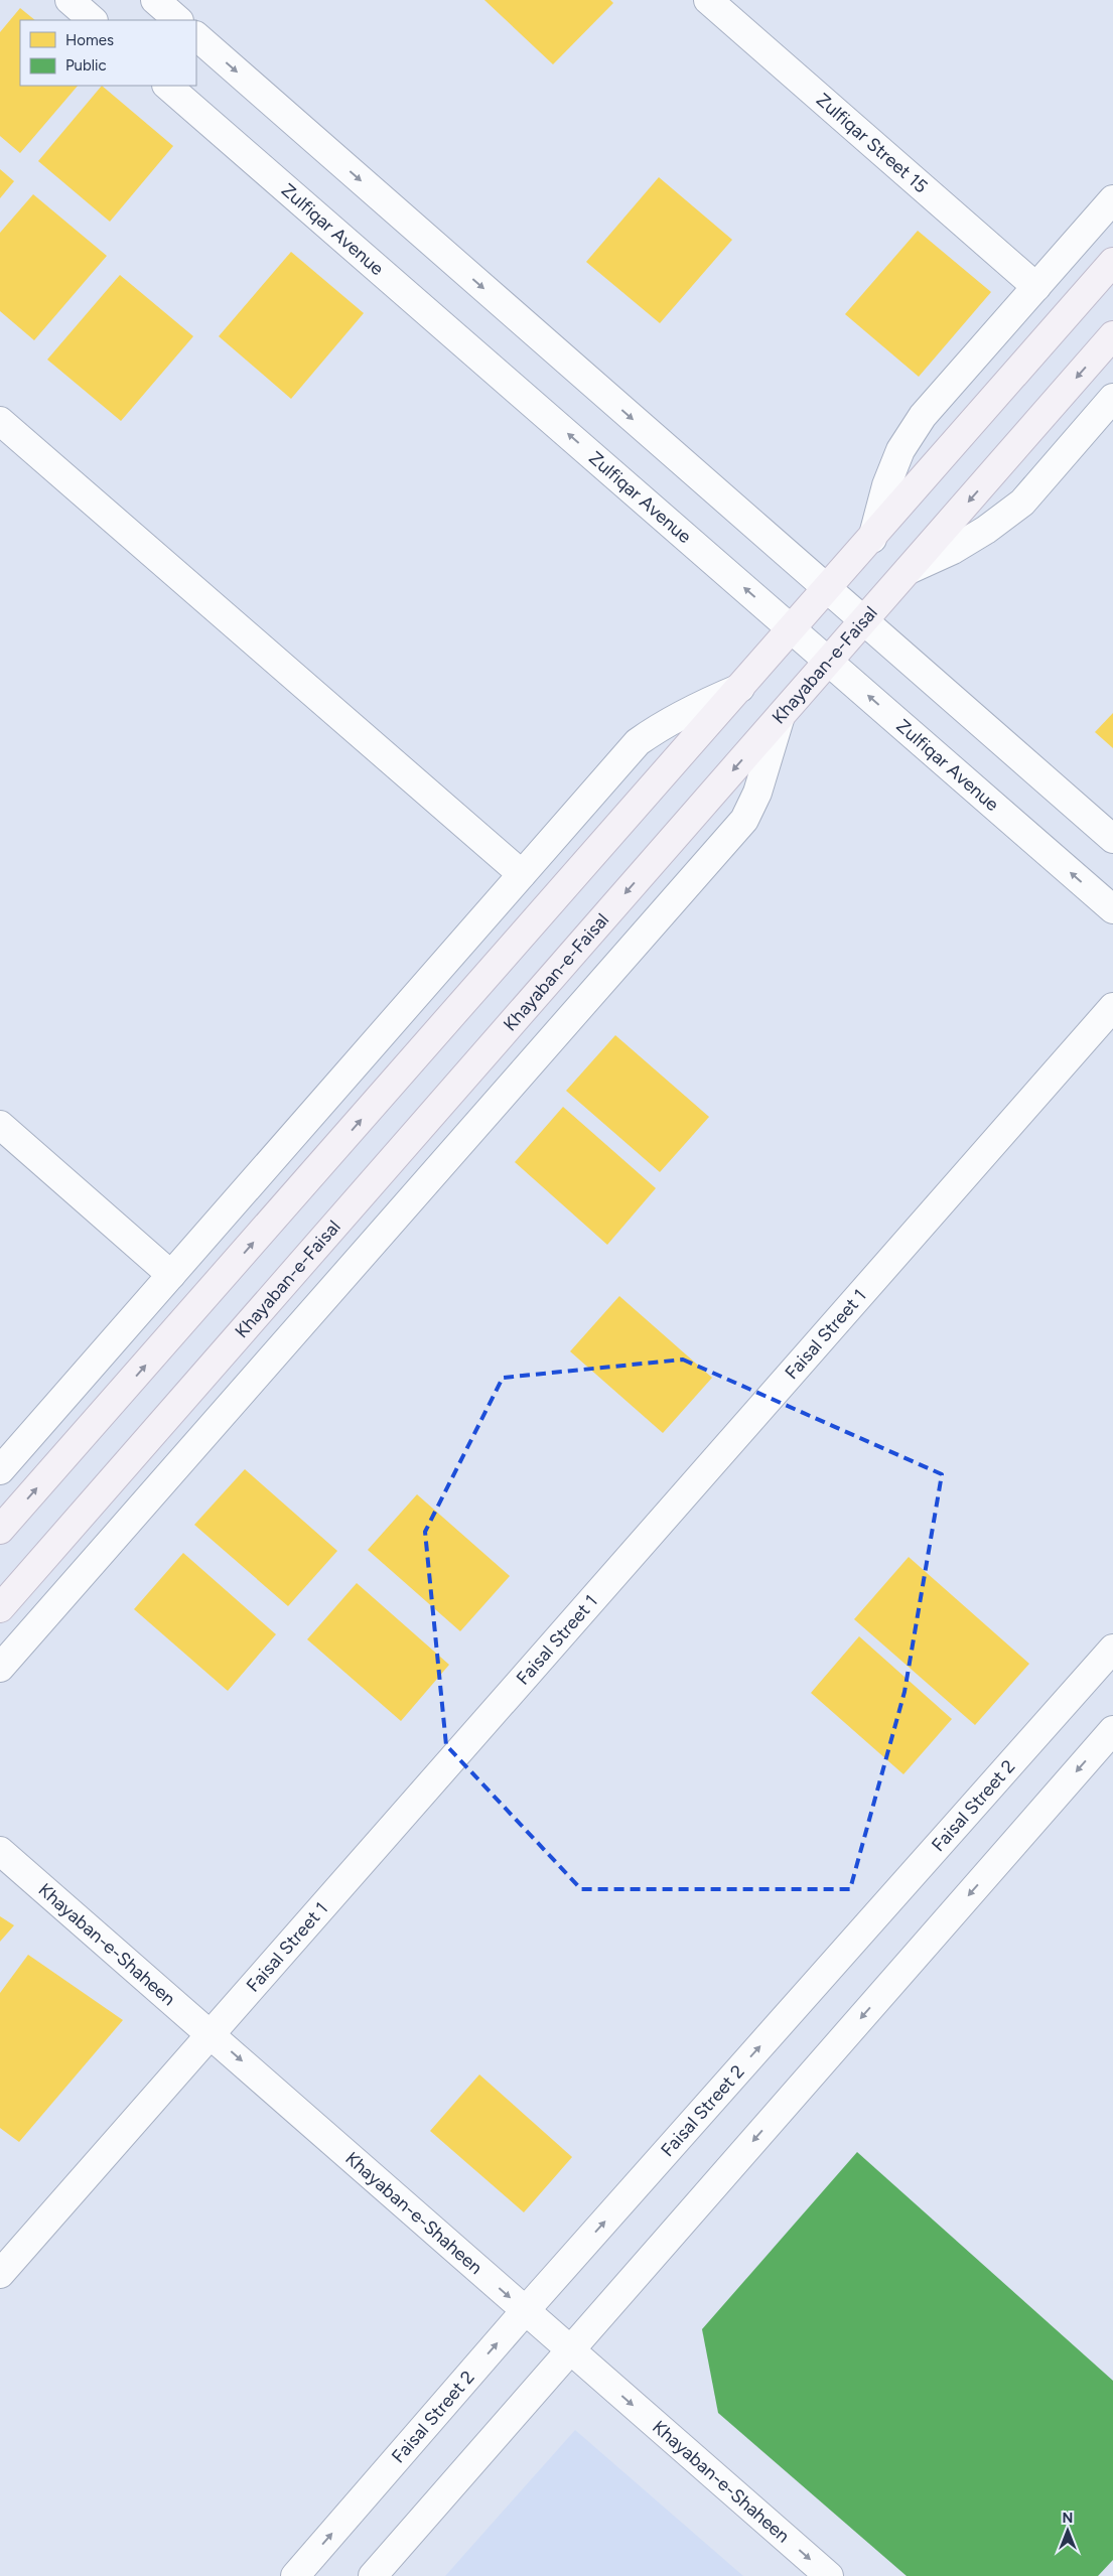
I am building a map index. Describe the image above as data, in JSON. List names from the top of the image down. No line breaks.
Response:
{"streets":{"main road":["Khayaban-e-Faisal"],"street":["Zulfiqar Street 15","Zulfiqar Avenue","Faisal Street 1","Faisal Street 2","Khayaban-e-Shaheen"]},"crossings":[["Zulfiqar Avenue","Khayaban-e-Faisal"],["Faisal Street 1","Khayaban-e-Shaheen"],["Faisal Street 2","Khayaban-e-Shaheen"]],"one_way":["Khayaban-e-Shaheen"],"legend":["Homes","Public"],"north":"top"}
